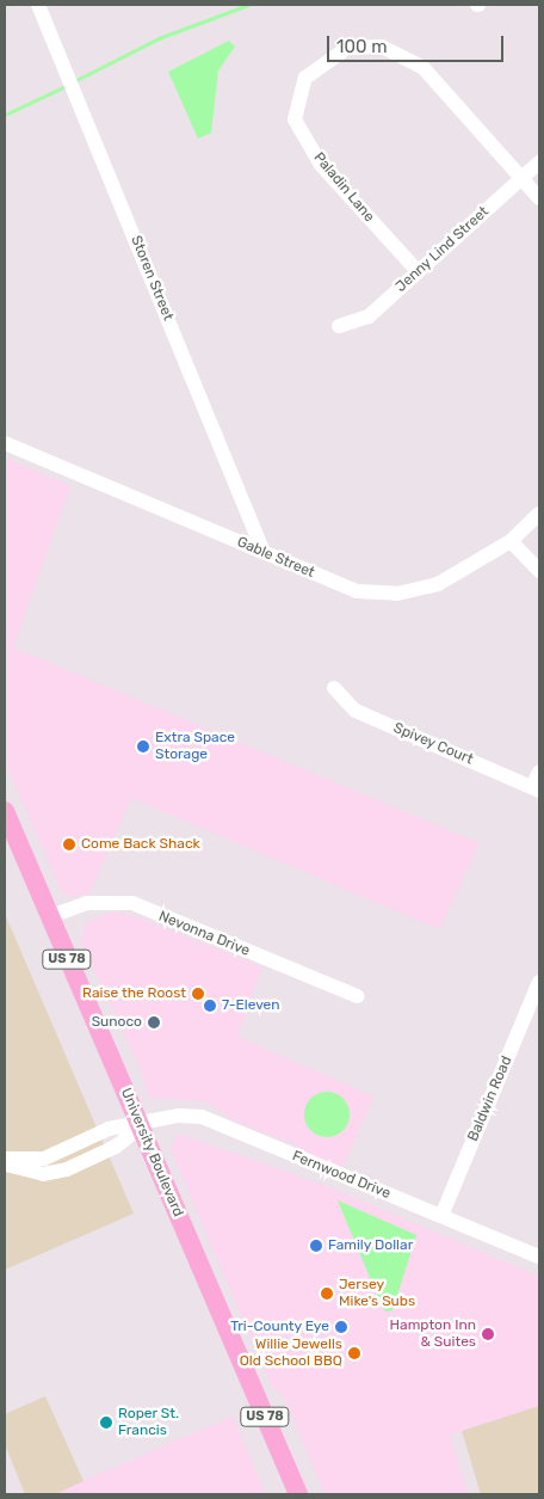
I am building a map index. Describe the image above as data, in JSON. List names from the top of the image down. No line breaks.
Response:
{"streets":{"main road":["US 78","University Boulevard"],"street":["Paladin Lane","Jenny Lind Street","Storen Street","Gable Street","Spivey Court","Nevonna Drive","Baldwin Road","Fernwood Drive"]},"crossings":[["Paladin Lane","Jenny Lind Street"],["Storen Street","Gable Street"],["Nevonna Drive","University Boulevard"],["Baldwin Road","Fernwood Drive"],["University Boulevard","Fernwood Drive"]],"places":["Extra Space Storage","Come Back Shack","Raise the Roost","7-Eleven","Sunoco","Family Dollar","Jersey Mike's Subs","Tri-County Eye","Hampton Inn & Suites","Willie Jewells Old School BBQ","Roper St. Francis"],"scale_bar":"100 m"}
